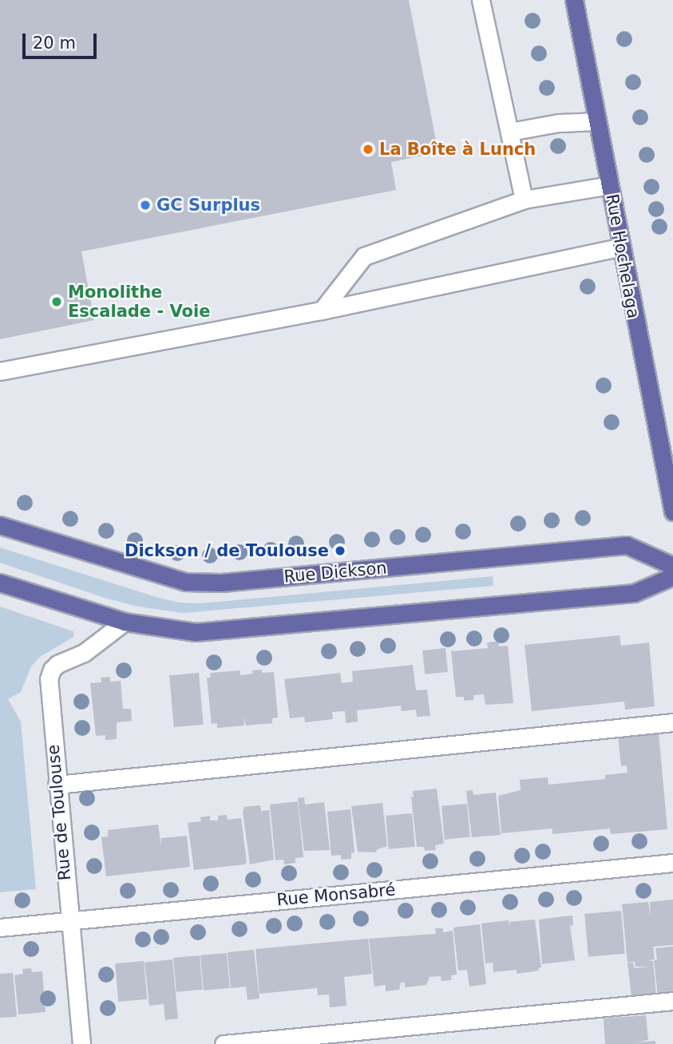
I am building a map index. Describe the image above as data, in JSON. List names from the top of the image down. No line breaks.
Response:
{"streets":{"main road":["Rue Hochelaga","Rue Dickson"],"street":["Rue de Toulouse","Rue Monsabré"]},"crossings":[["Rue de Toulouse","Rue Monsabré"]],"places":["La Boîte à Lunch","GC Surplus","Monolithe Escalade - Voie","Dickson / de Toulouse"],"scale_bar":"20 m"}
